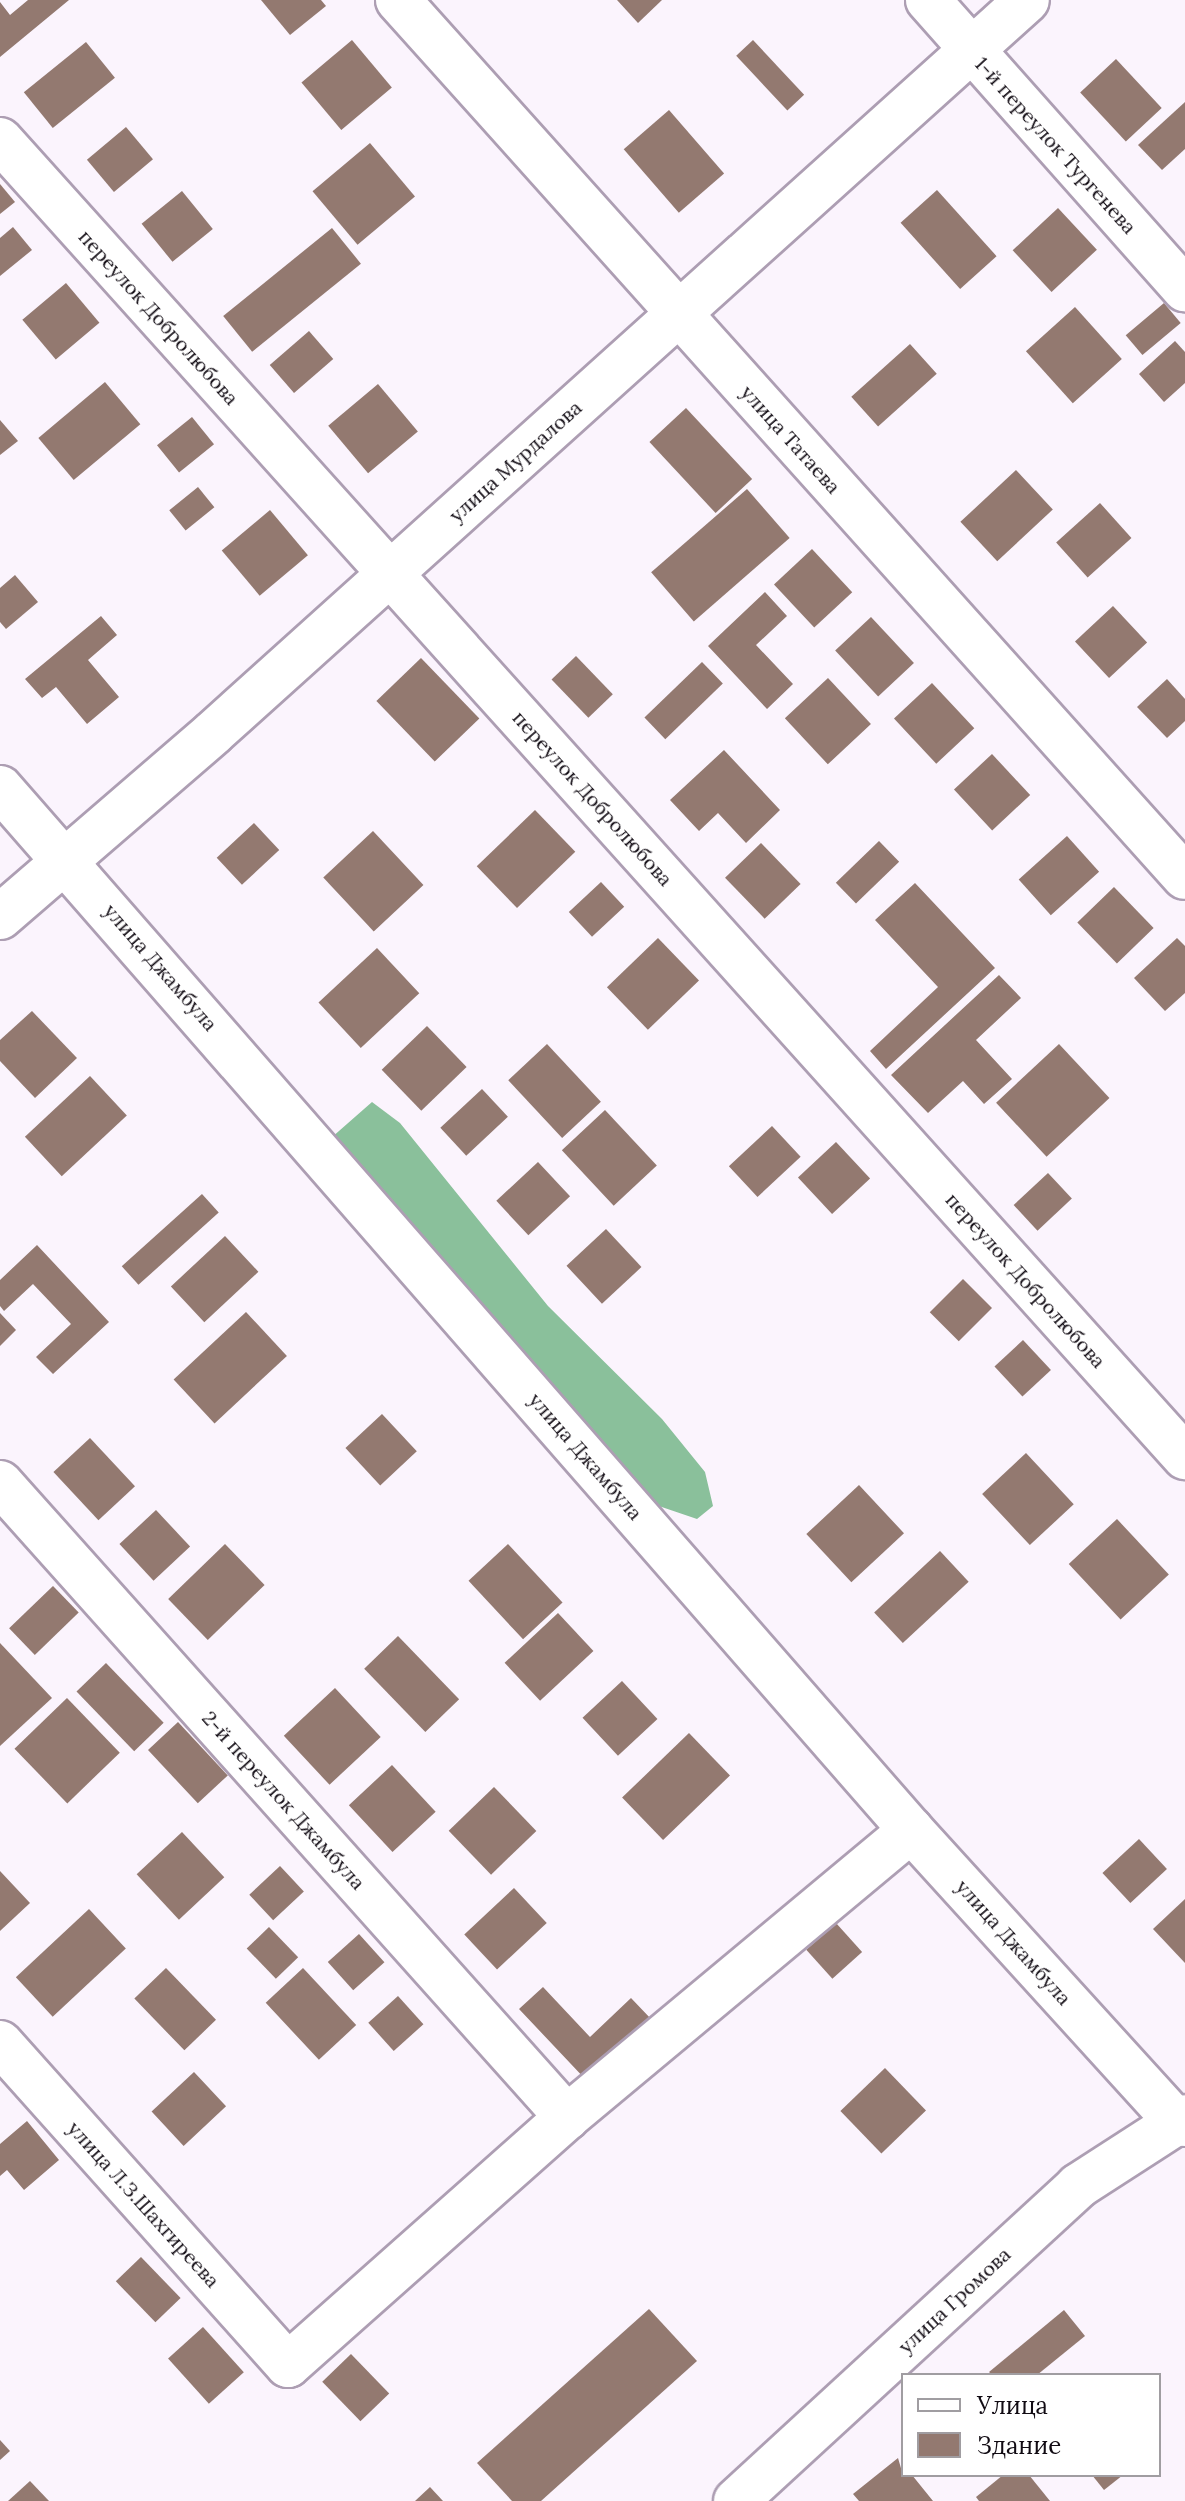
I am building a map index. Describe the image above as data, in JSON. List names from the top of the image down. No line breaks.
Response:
{"streets":{"street":["1-й переулок Тургенева","переулок Добролюбова","улица Татаева","улица Мурдалова","улица Джамбула","2-й переулок Джамбула","улица Л.З.Шахгиреева","улица Громова"]},"crossings":[["1-й переулок Тургенева","улица Мурдалова"],["переулок Добролюбова","улица Мурдалова"],["улица Татаева","улица Мурдалова"],["улица Мурдалова","улица Джамбула"],["улица Джамбула","улица Громова"],["2-й переулок Джамбула","улица Л.З.Шахгиреева"]],"legend":["Улица","Здание"]}
